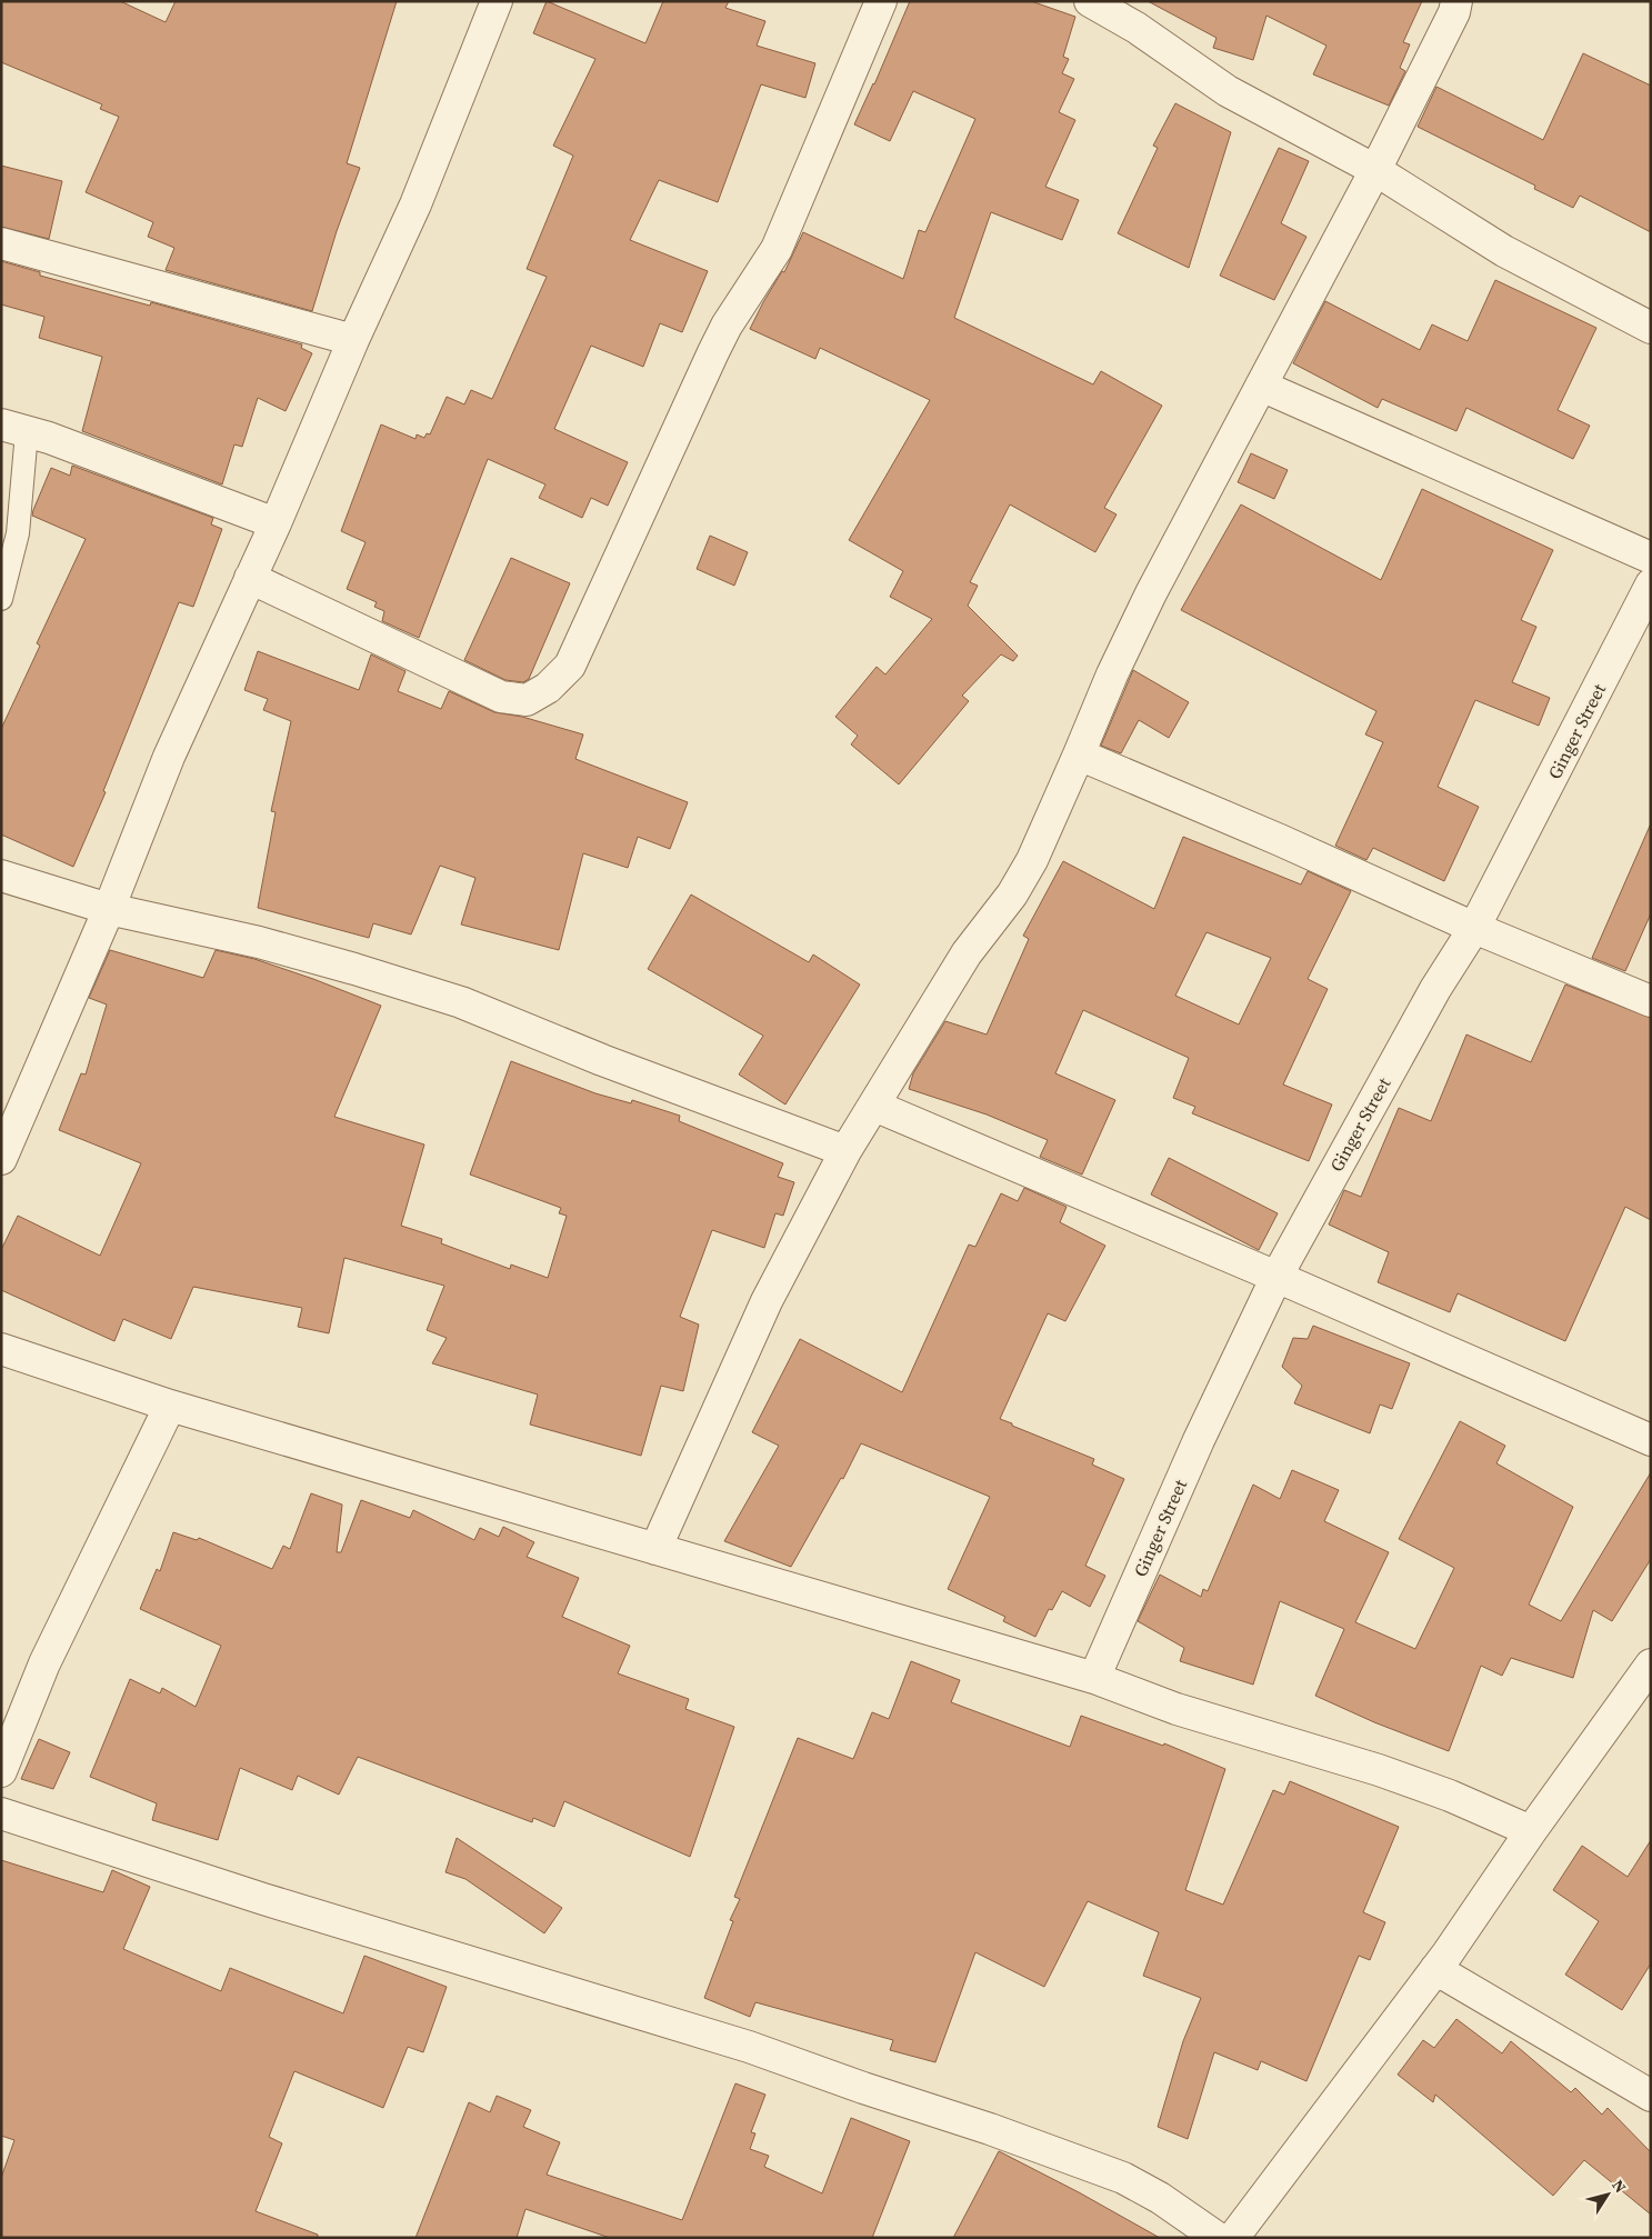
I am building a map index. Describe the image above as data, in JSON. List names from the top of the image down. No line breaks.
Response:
{"streets":{"street":["Ginger Street"]},"north":"top right"}
